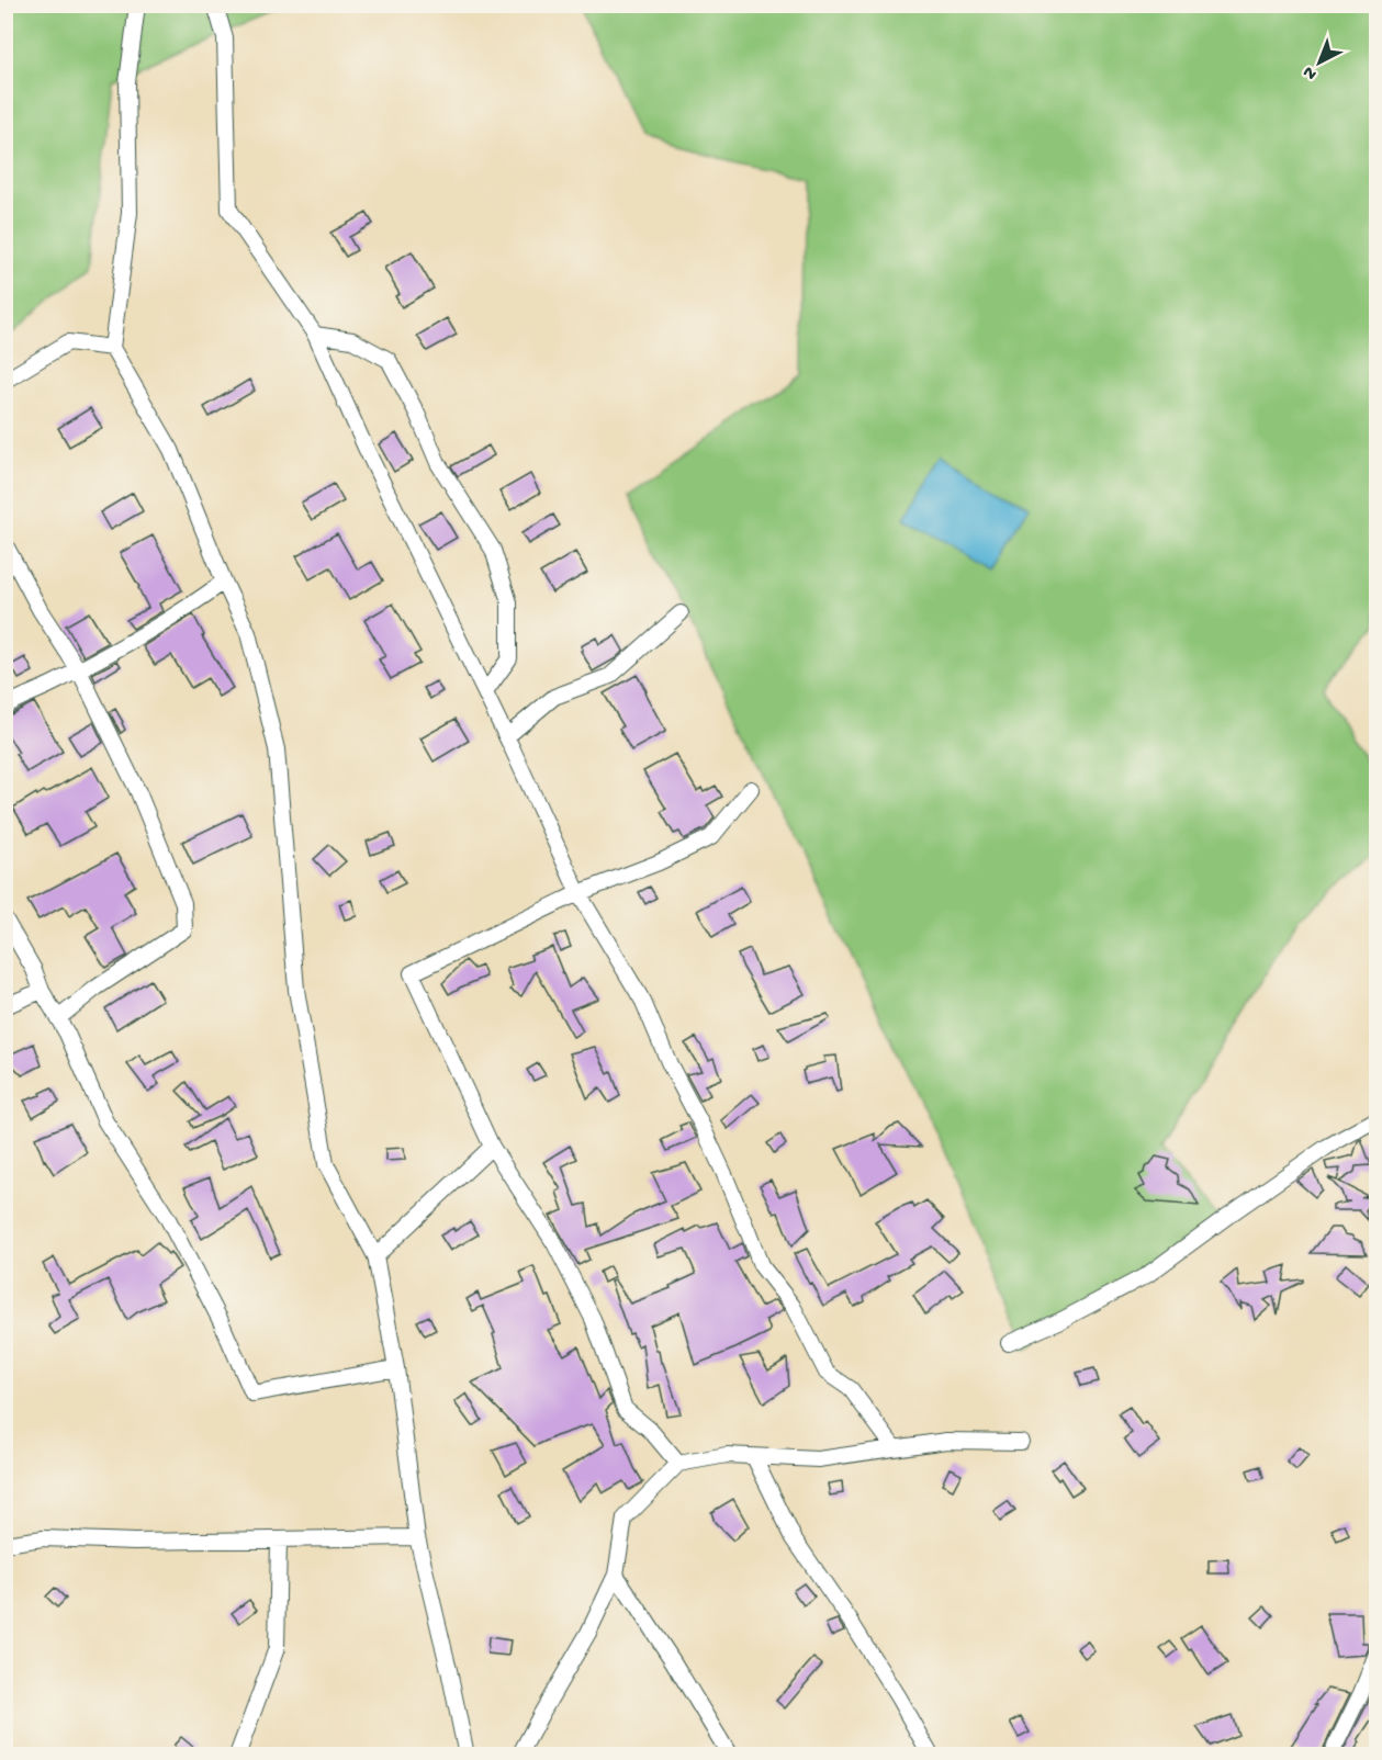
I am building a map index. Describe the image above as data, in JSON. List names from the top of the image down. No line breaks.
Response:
{"north":"bottom left"}
